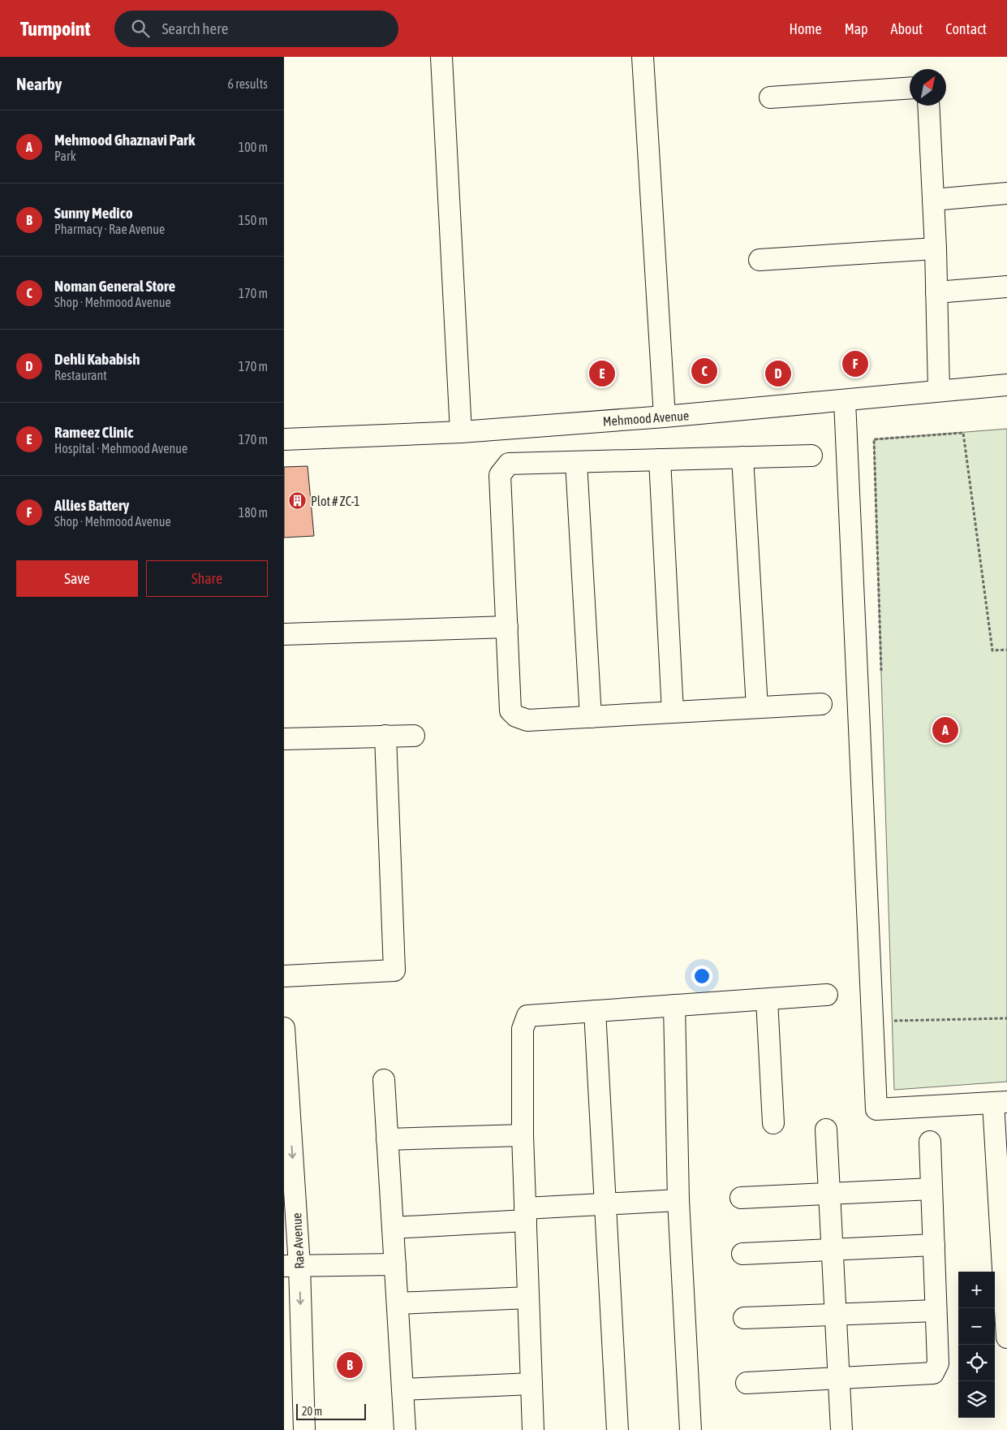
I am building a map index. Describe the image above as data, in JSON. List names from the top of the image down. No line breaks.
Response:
{"streets":{"street":["Mehmood Avenue","Rae Avenue"]},"places":{"building":["Plot # ZC-1"]},"scale_bar":"20 m","north":"top right","page":{"header":"Turnpoint","search":"Search here","nav":["Home","Map","About","Contact"],"heading":["Nearby","6 results"],"list":[{"mark":"A","name":"Mehmood Ghaznavi Park","note":"Park","value":"100 m"},{"mark":"B","name":"Sunny Medico","note":"Pharmacy · Rae Avenue","value":"150 m"},{"mark":"C","name":"Noman General Store","note":"Shop · Mehmood Avenue","value":"170 m"},{"mark":"D","name":"Dehli Kababish","note":"Restaurant","value":"170 m"},{"mark":"E","name":"Rameez Clinic","note":"Hospital · Mehmood Avenue","value":"170 m"},{"mark":"F","name":"Allies Battery","note":"Shop · Mehmood Avenue","value":"180 m"}],"pins":["F","C","D","E","A","B"],"buttons":["Save","Share"],"map_buttons":["+","−"],"scale":"20 m"}}
